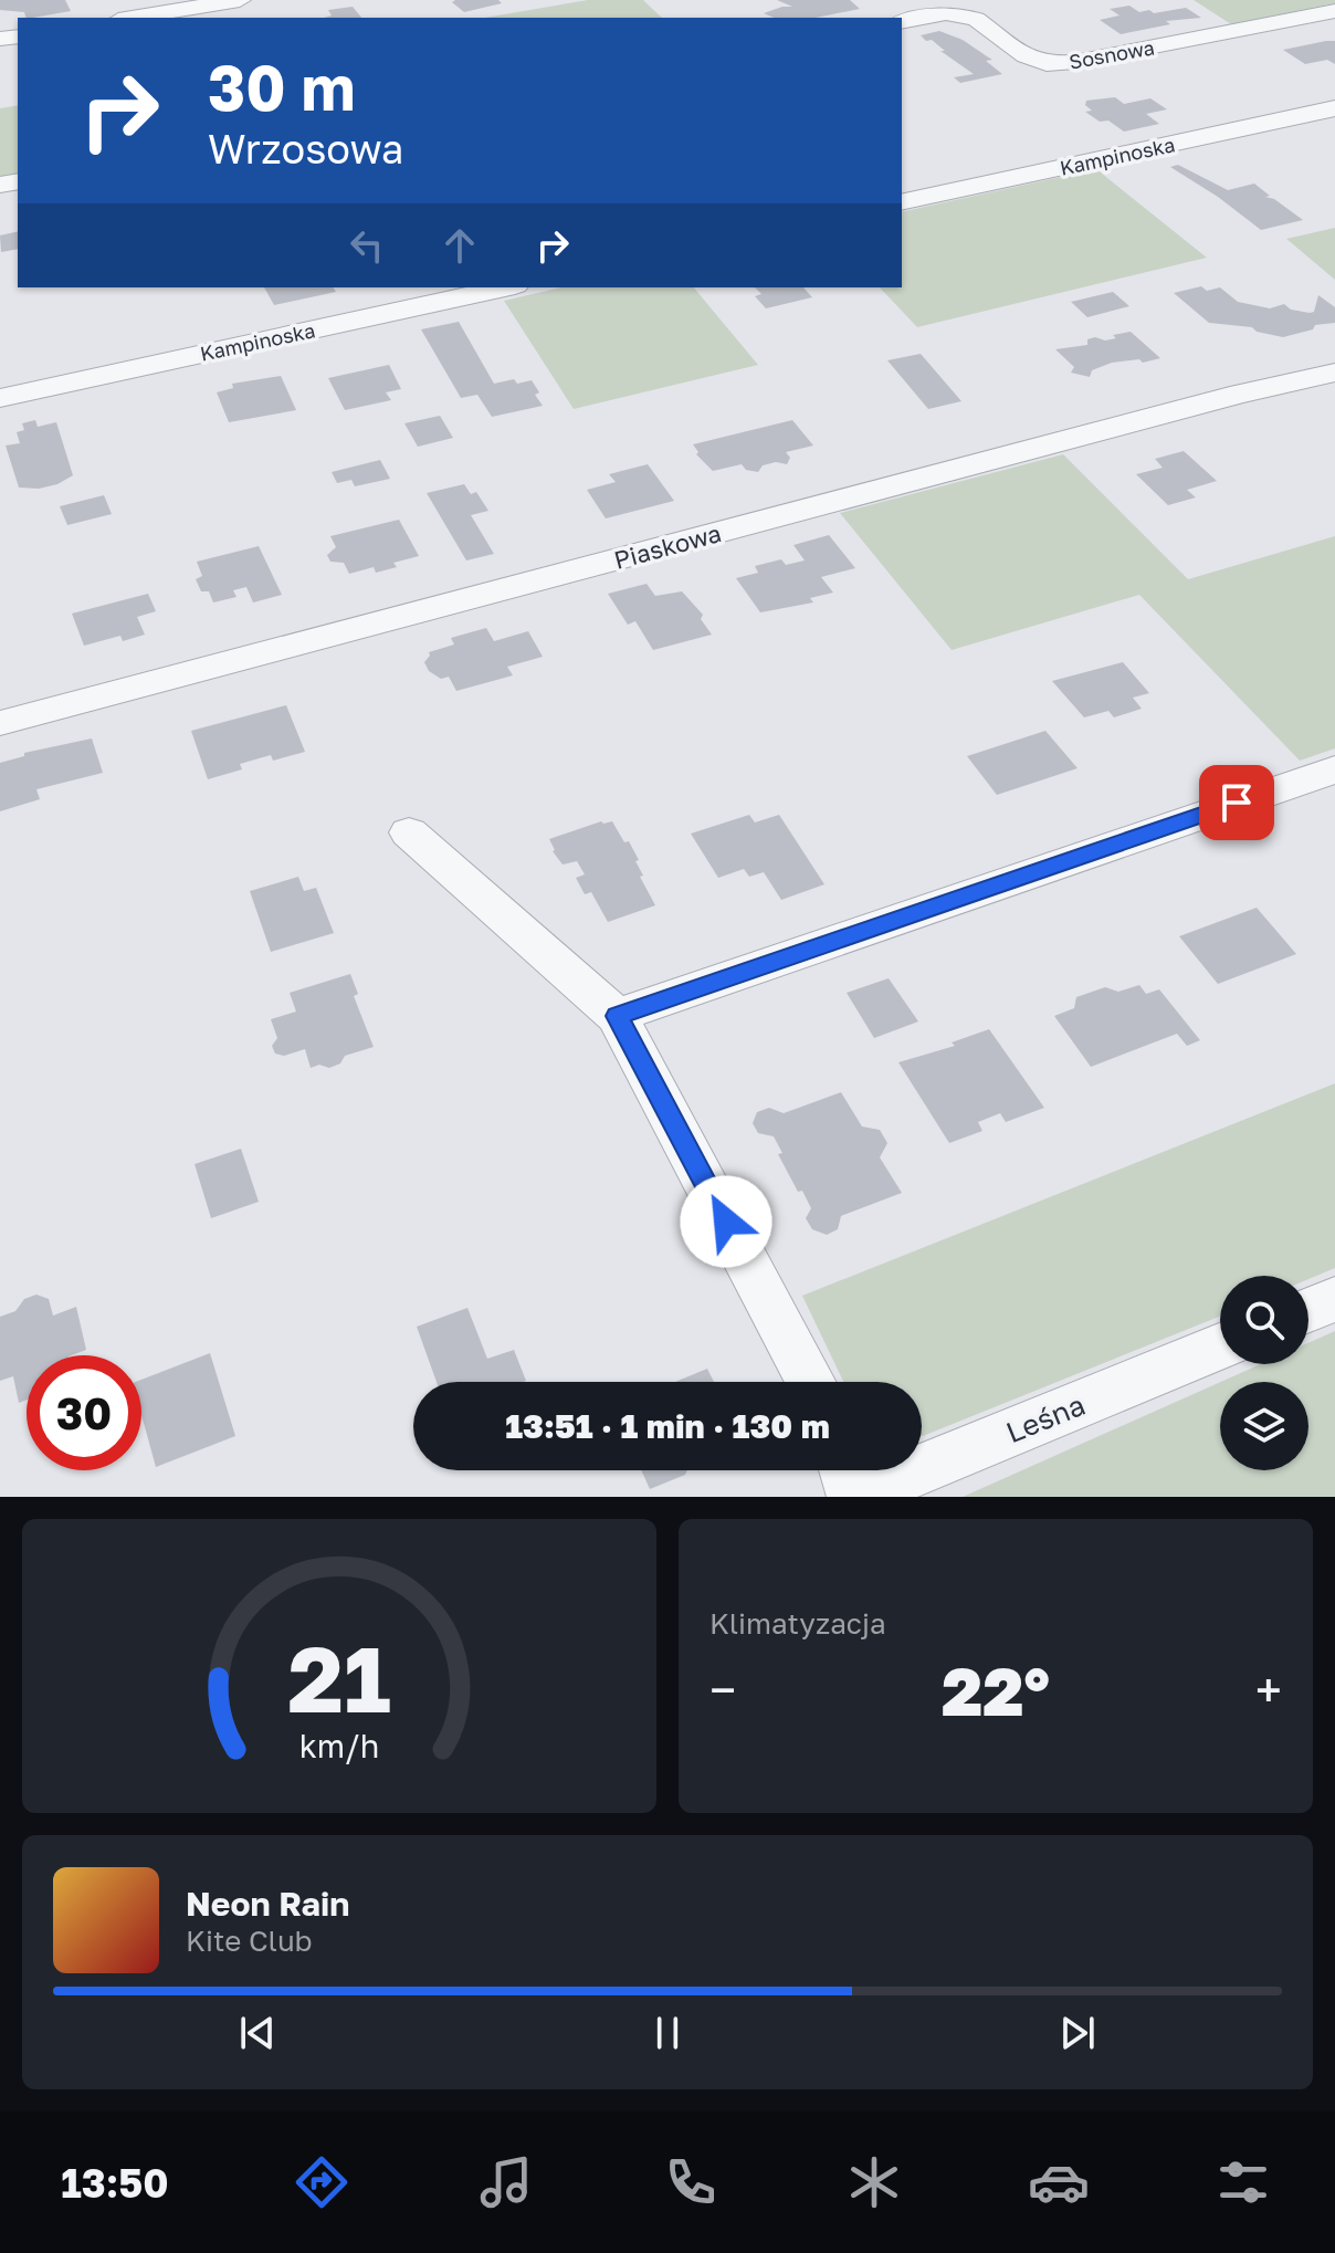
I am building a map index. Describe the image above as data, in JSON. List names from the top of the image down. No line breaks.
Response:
{"streets":{"street":["Sosnowa","Kampinoska","Piaskowa","Leśna"]},"page":{"turn":["30 m","Wrzosowa"],"limit":"30","trip":"13:51 · 1 min · 130 m","tile":"Klimatyzacja","heat":["−","22°","+"],"song":["Neon Rain","Kite Club"],"tabs":"13:50","gauge":["21","km/h"]}}
